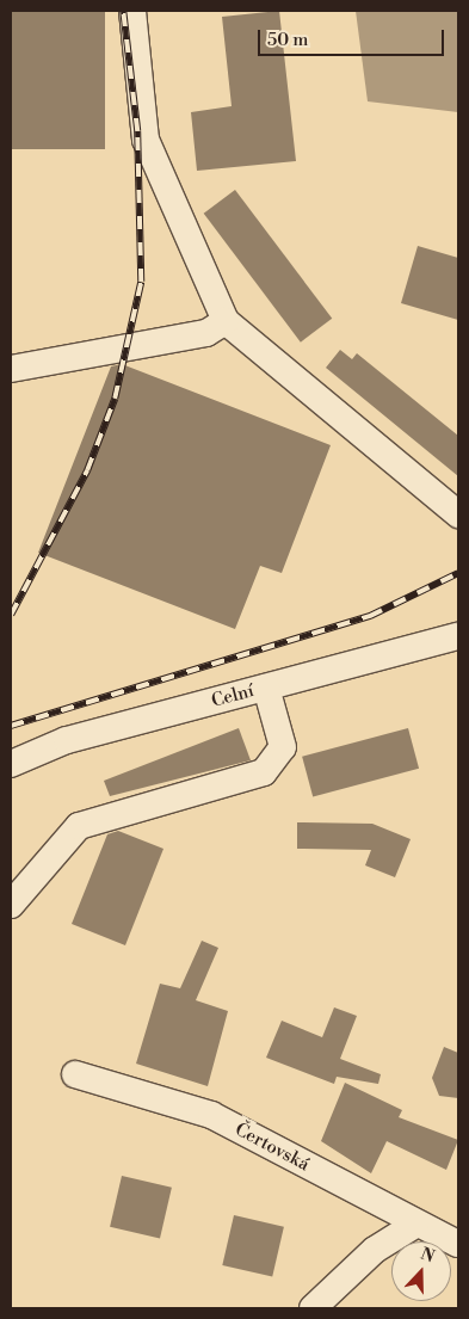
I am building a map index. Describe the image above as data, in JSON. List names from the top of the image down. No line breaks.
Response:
{"streets":{"street":["Celní","Čertovská"]},"scale_bar":"50 m","north":"top"}
